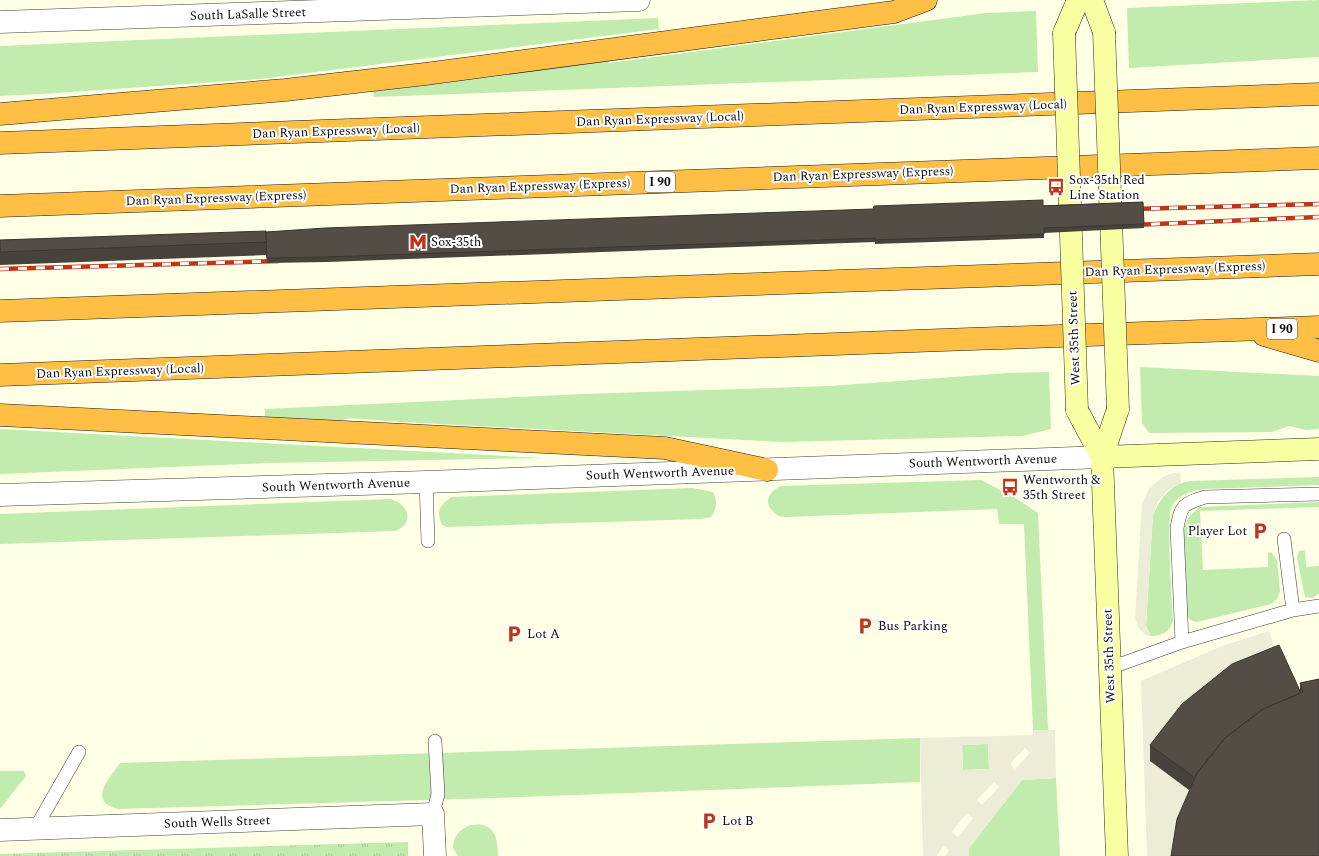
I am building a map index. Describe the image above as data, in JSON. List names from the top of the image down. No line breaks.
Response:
{"streets":{"highway":["Dan Ryan Expressway (Local)","Dan Ryan Expressway (Express)","I 90"],"main road":["West 35th Street","South Wentworth Avenue"],"street":["South LaSalle Street","South Wells Street"]},"crossings":[["West 35th Street","South Wentworth Avenue"]],"places":{"bus stop":["Sox-35th Red Line Station","Wentworth & 35th Street"],"metro station":["Sox-35th"],"parking":["Player Lot","Bus Parking","Lot A","Lot B"]}}
